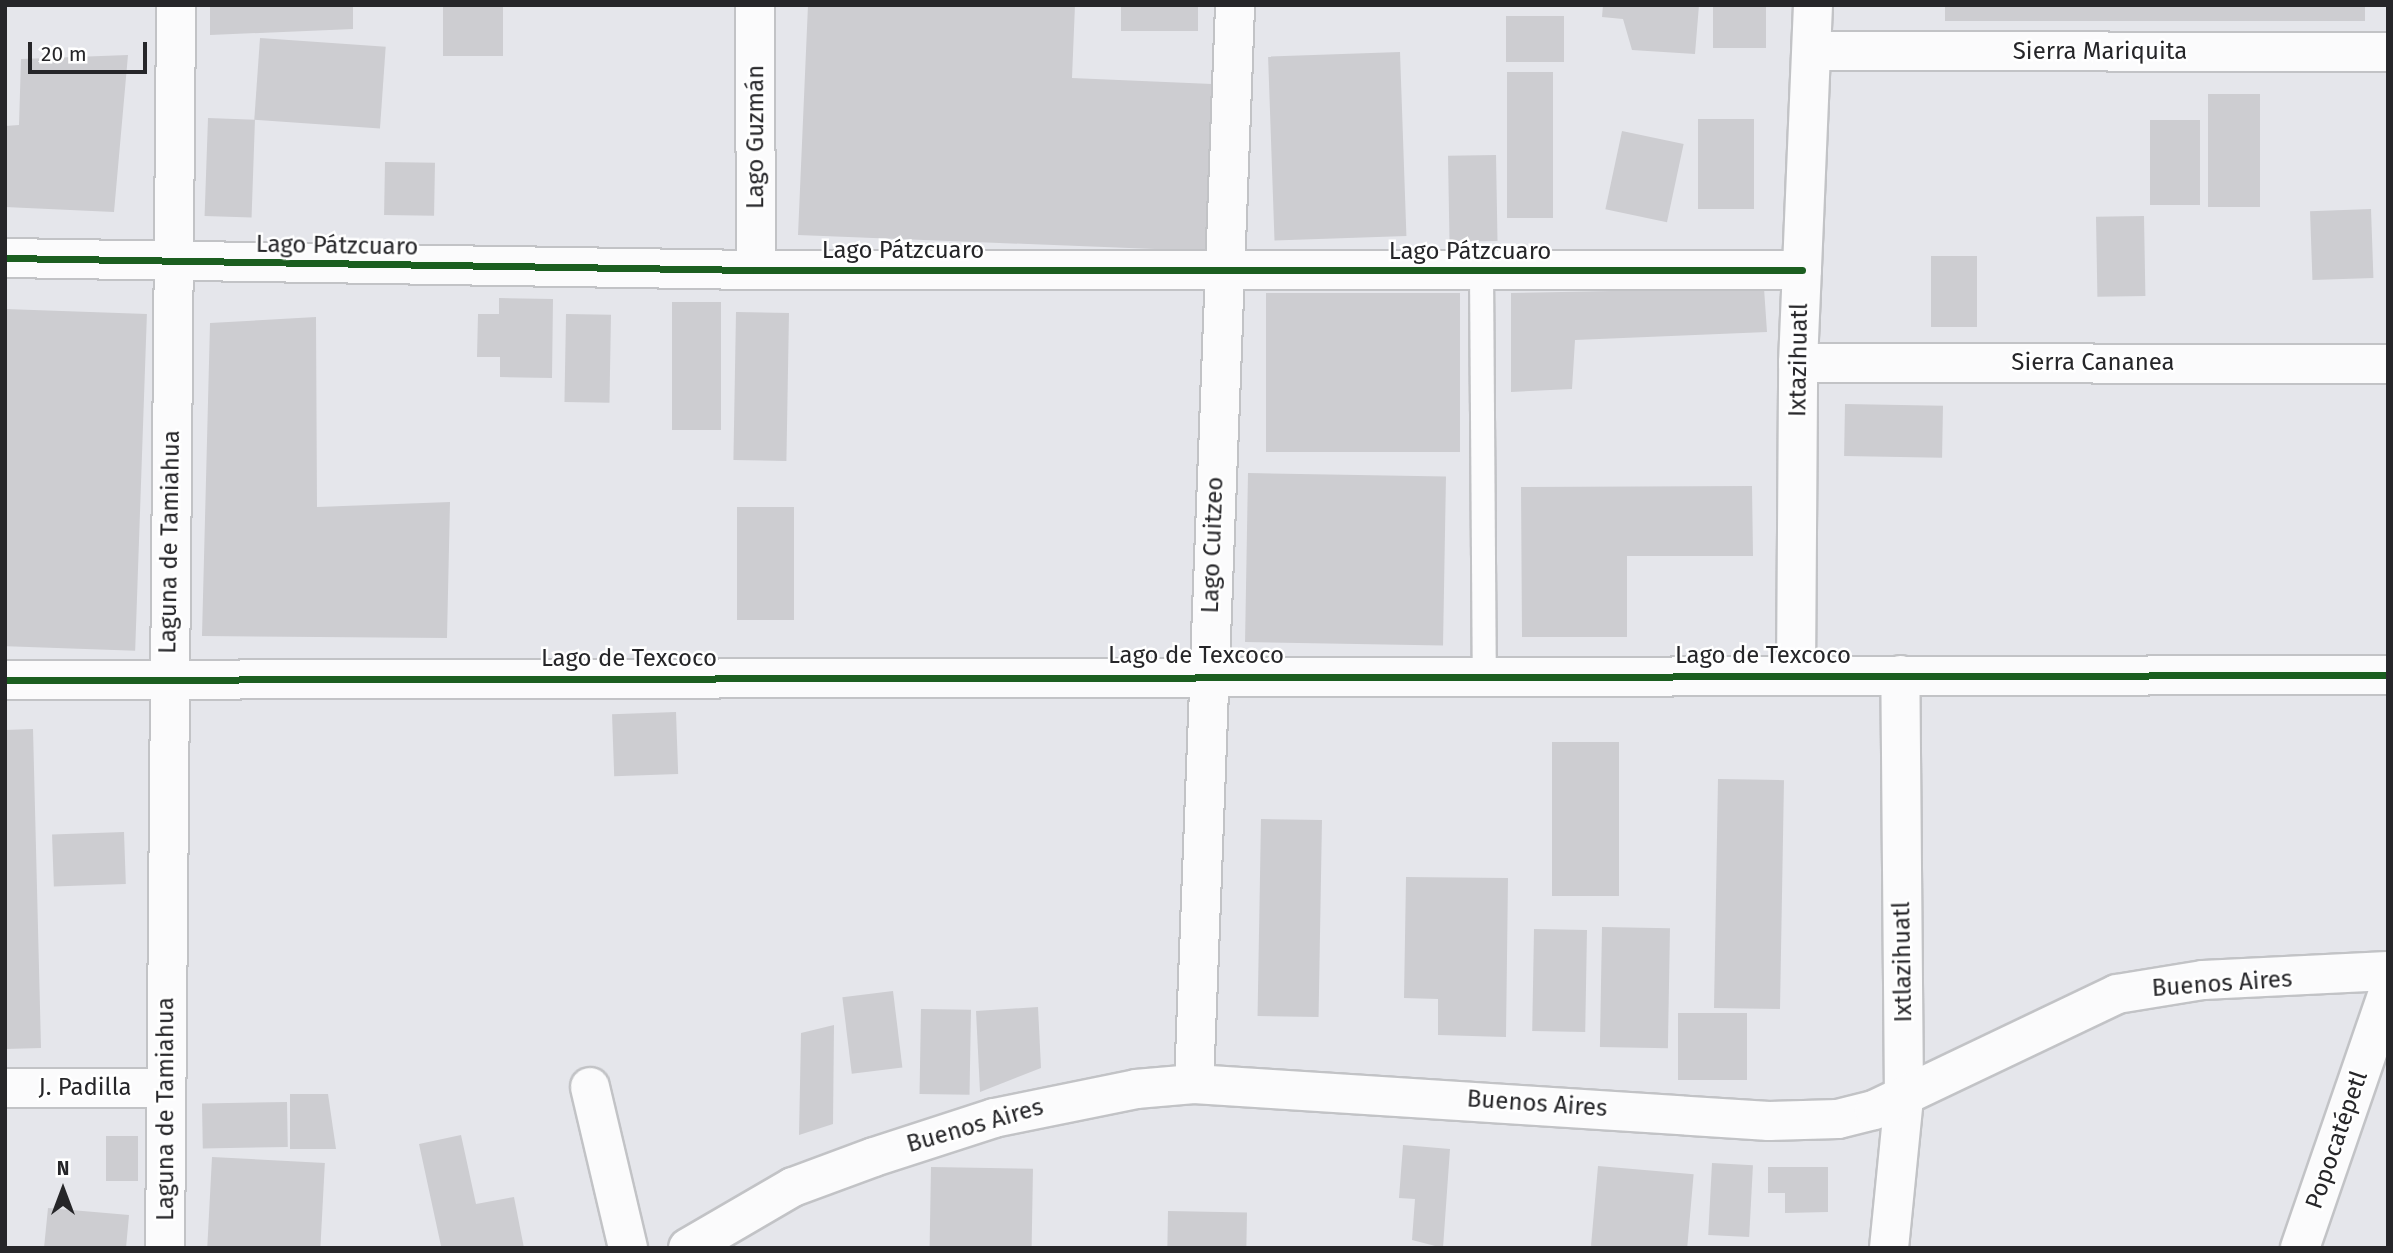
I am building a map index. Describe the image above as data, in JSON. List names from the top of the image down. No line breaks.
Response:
{"streets":{"street":["Sierra Mariquita","Lago Guzmán","Lago Pátzcuaro","Ixtazihuatl","Sierra Cananea","Laguna de Tamiahua","Lago Cuitzeo","Lago de Texcoco","Ixtlazihuatl","Buenos Aires","J. Padilla","Popocatépetl"]},"crossings":[["Sierra Mariquita","Ixtazihuatl"],["Lago Guzmán","Lago Pátzcuaro"],["Lago Pátzcuaro","Ixtazihuatl"],["Lago Pátzcuaro","Laguna de Tamiahua"],["Lago Pátzcuaro","Lago Cuitzeo"],["Ixtazihuatl","Sierra Cananea"],["Ixtazihuatl","Lago de Texcoco"],["Laguna de Tamiahua","Lago de Texcoco"],["Laguna de Tamiahua","J. Padilla"],["Lago Cuitzeo","Lago de Texcoco"],["Lago Cuitzeo","Buenos Aires"],["Lago de Texcoco","Ixtlazihuatl"],["Ixtlazihuatl","Buenos Aires"]],"scale_bar":"20 m","north":"top"}
